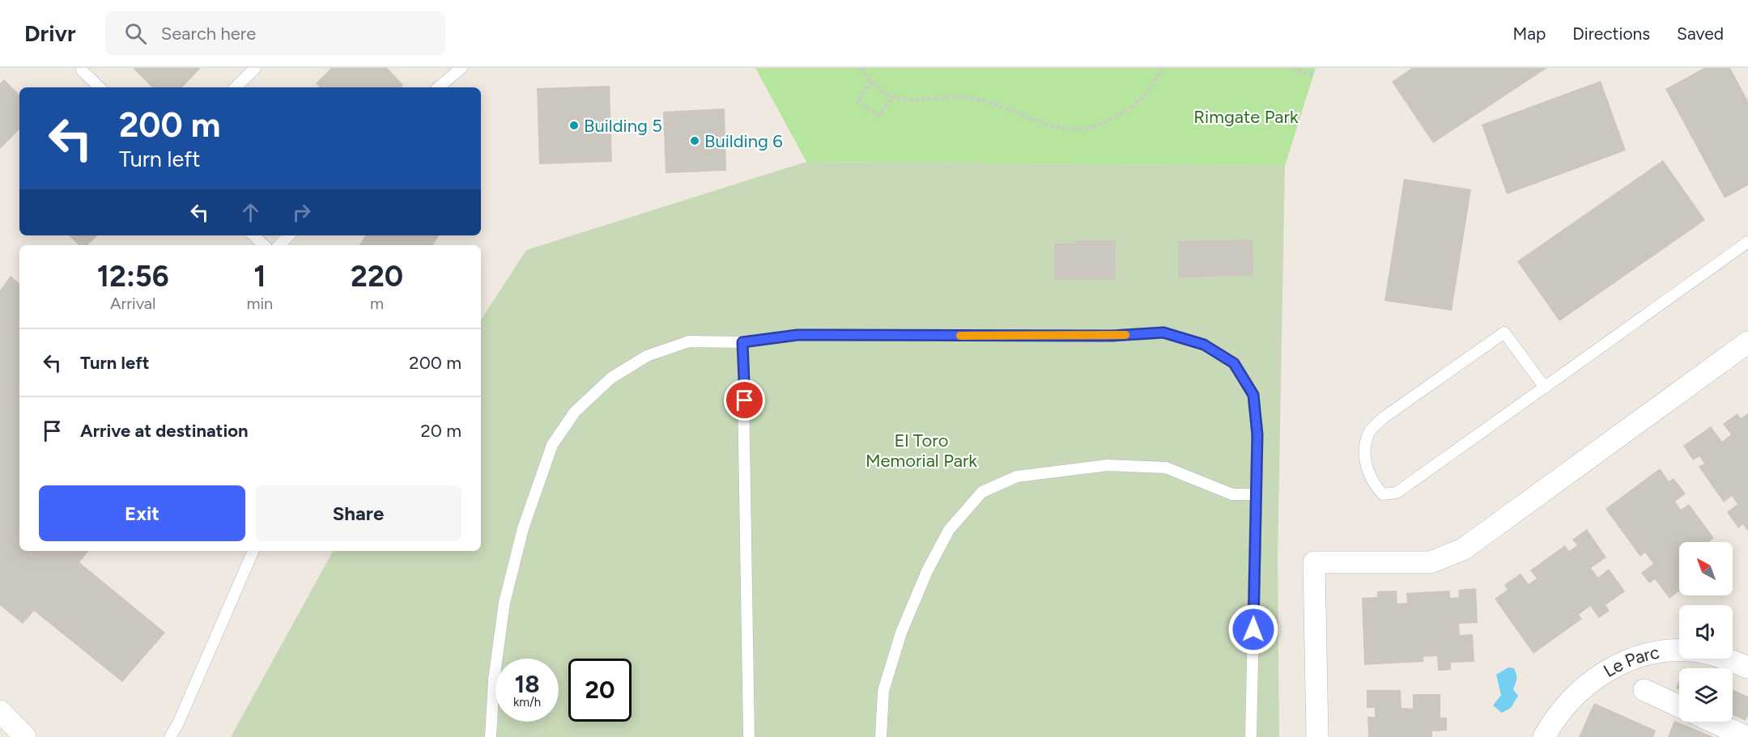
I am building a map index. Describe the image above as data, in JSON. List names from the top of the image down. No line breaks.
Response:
{"streets":{"street":["Le Parc"]},"parks":["Rimgate Park","El Toro Memorial Park"],"places":["Building 5","Building 6"],"north":"top left","page":{"header":"Drivr","search":"Search here","nav":["Map","Directions","Saved"],"turn":["200 m","Turn left"],"eta":["12:56","Arrival","1","min","220","m"],"list":[{"name":"Turn left","value":"200 m"},{"name":"Arrive at destination","value":"20 m"}],"buttons":["Exit","Share"],"speed":"18 km/h","limit":"20"}}
